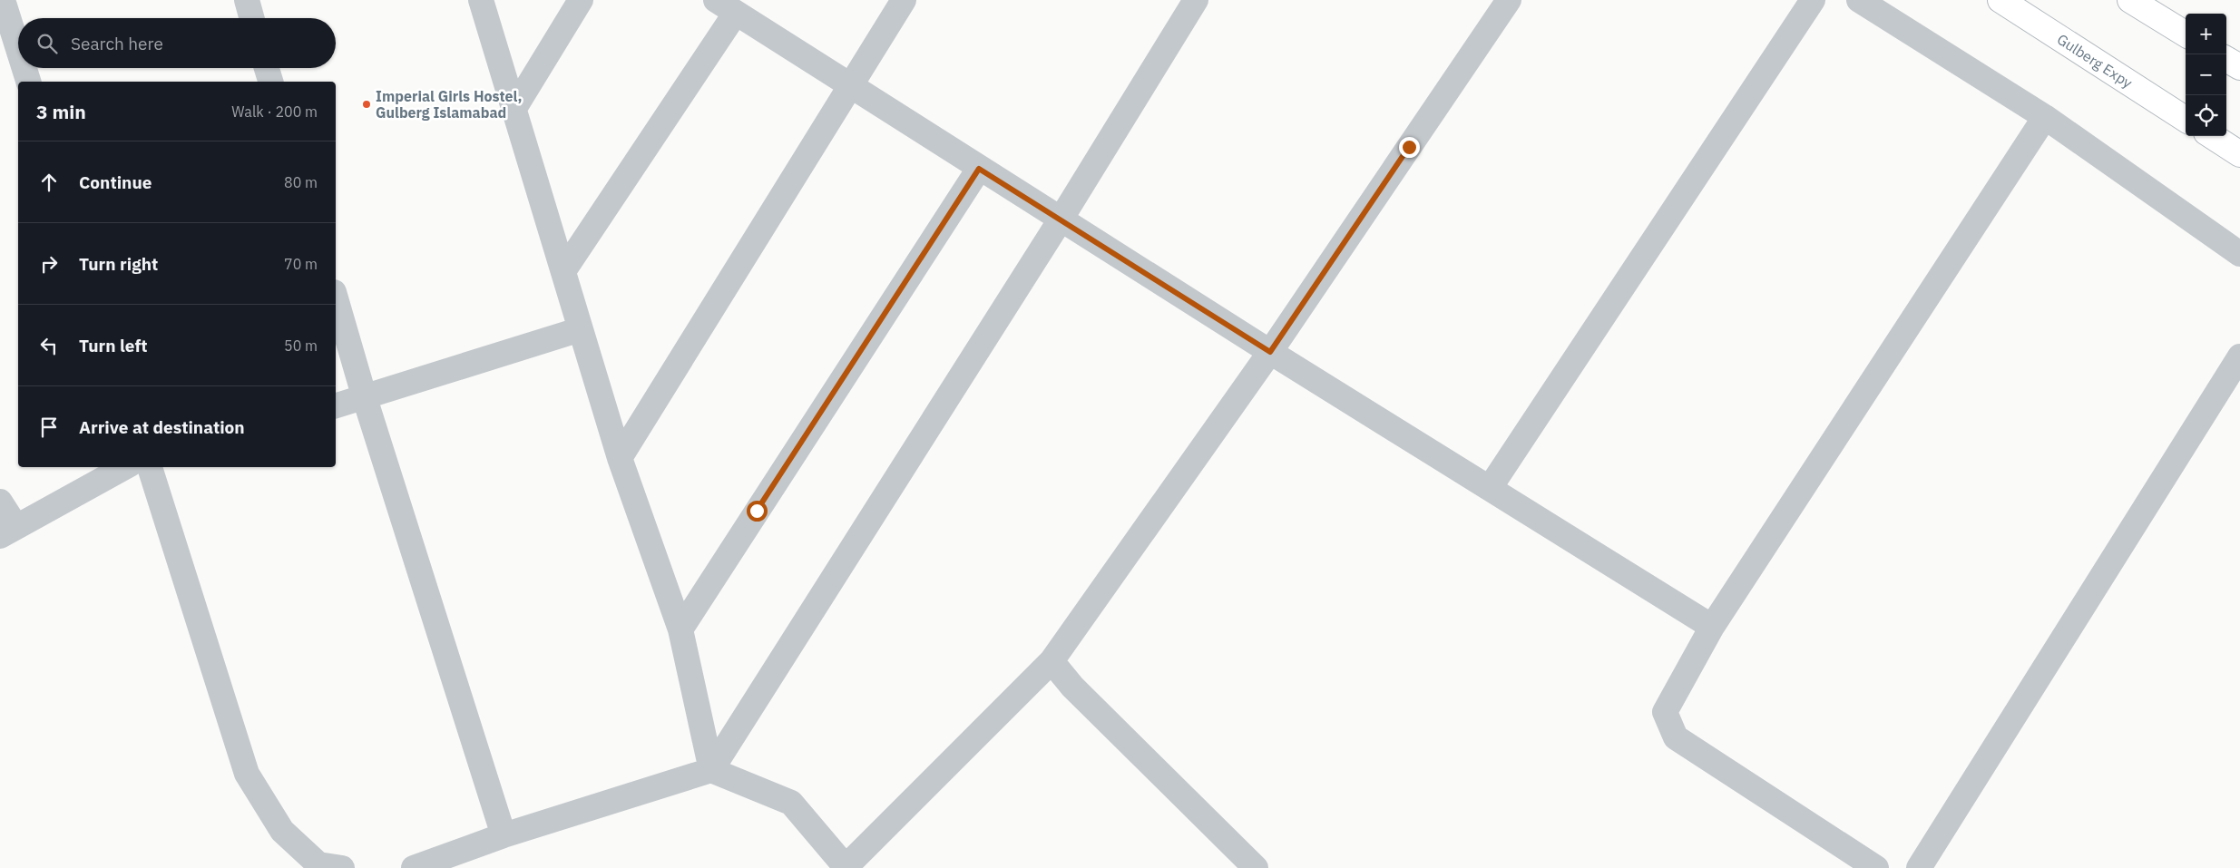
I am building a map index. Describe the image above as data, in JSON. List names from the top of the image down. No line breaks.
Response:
{"streets":{"street":["Gulberg Expy"]},"places":["Imperial Girls Hostel, Gulberg Islamabad"],"page":{"map_buttons":["+","−"],"search":"Search here","heading":["3 min","Walk · 200 m"],"list":[["Continue","80 m"],["Turn right","70 m"],["Turn left","50 m"],"Arrive at destination"]}}
